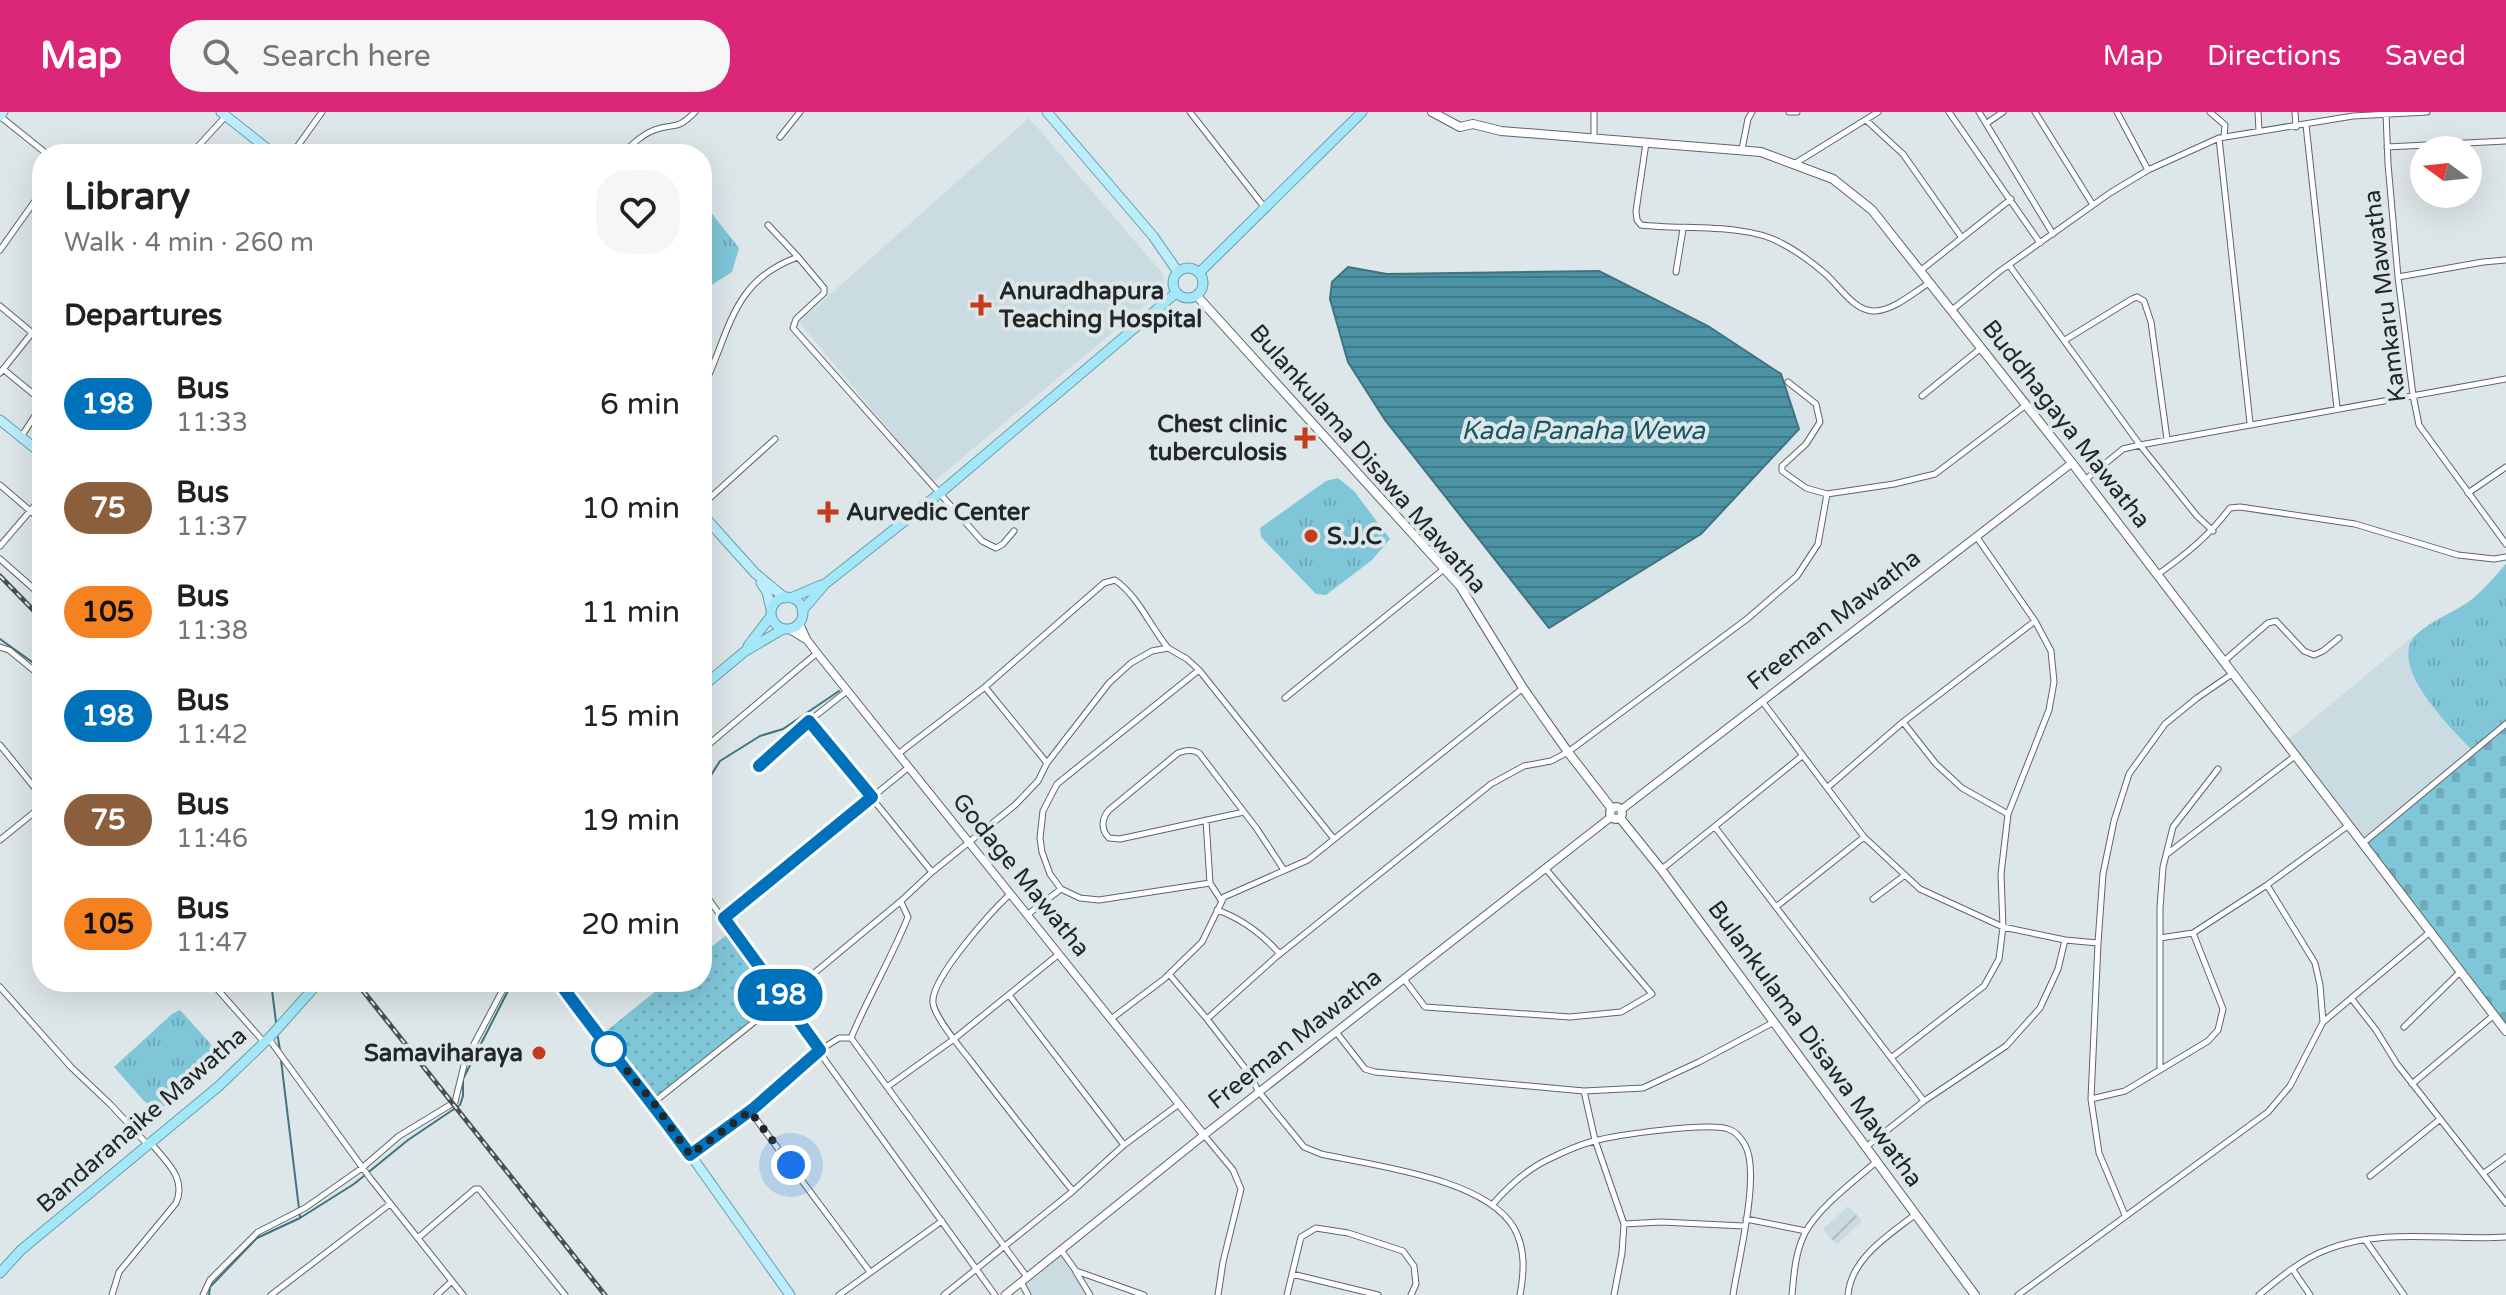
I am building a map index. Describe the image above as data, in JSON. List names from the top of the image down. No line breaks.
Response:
{"streets":{"highway":["Bandaranaike Mawatha"],"main road":["Buddhagaya Mawatha","Bulankulama Disawa Mawatha"],"street":["Kamkaru Mawatha","Freeman Mawatha","Godage Mawatha"]},"crossings":[["Buddhagaya Mawatha","Freeman Mawatha"],["Bulankulama Disawa Mawatha","Freeman Mawatha"],["Freeman Mawatha","Godage Mawatha"]],"water":["Kada Panaha Wewa"],"places":{"health":["Anuradhapura Teaching Hospital","Chest clinic tuberculosis","Aurvedic Center"],"other":["S.J.C","Samaviharaya"]},"lines":["bus line 198"],"north":"left","page":{"header":"Map","search":"Search here","nav":["Map","Directions","Saved"],"on_map":"198","heading":[["Library","Walk · 4 min · 260 m"],"Departures"],"list":[{"mark":"198","name":"Bus","note":"11:33","value":"6 min"},{"mark":"75","name":"Bus","note":"11:37","value":"10 min"},{"mark":"105","name":"Bus","note":"11:38","value":"11 min"},{"mark":"198","name":"Bus","note":"11:42","value":"15 min"},{"mark":"75","name":"Bus","note":"11:46","value":"19 min"},{"mark":"105","name":"Bus","note":"11:47","value":"20 min"}]}}
